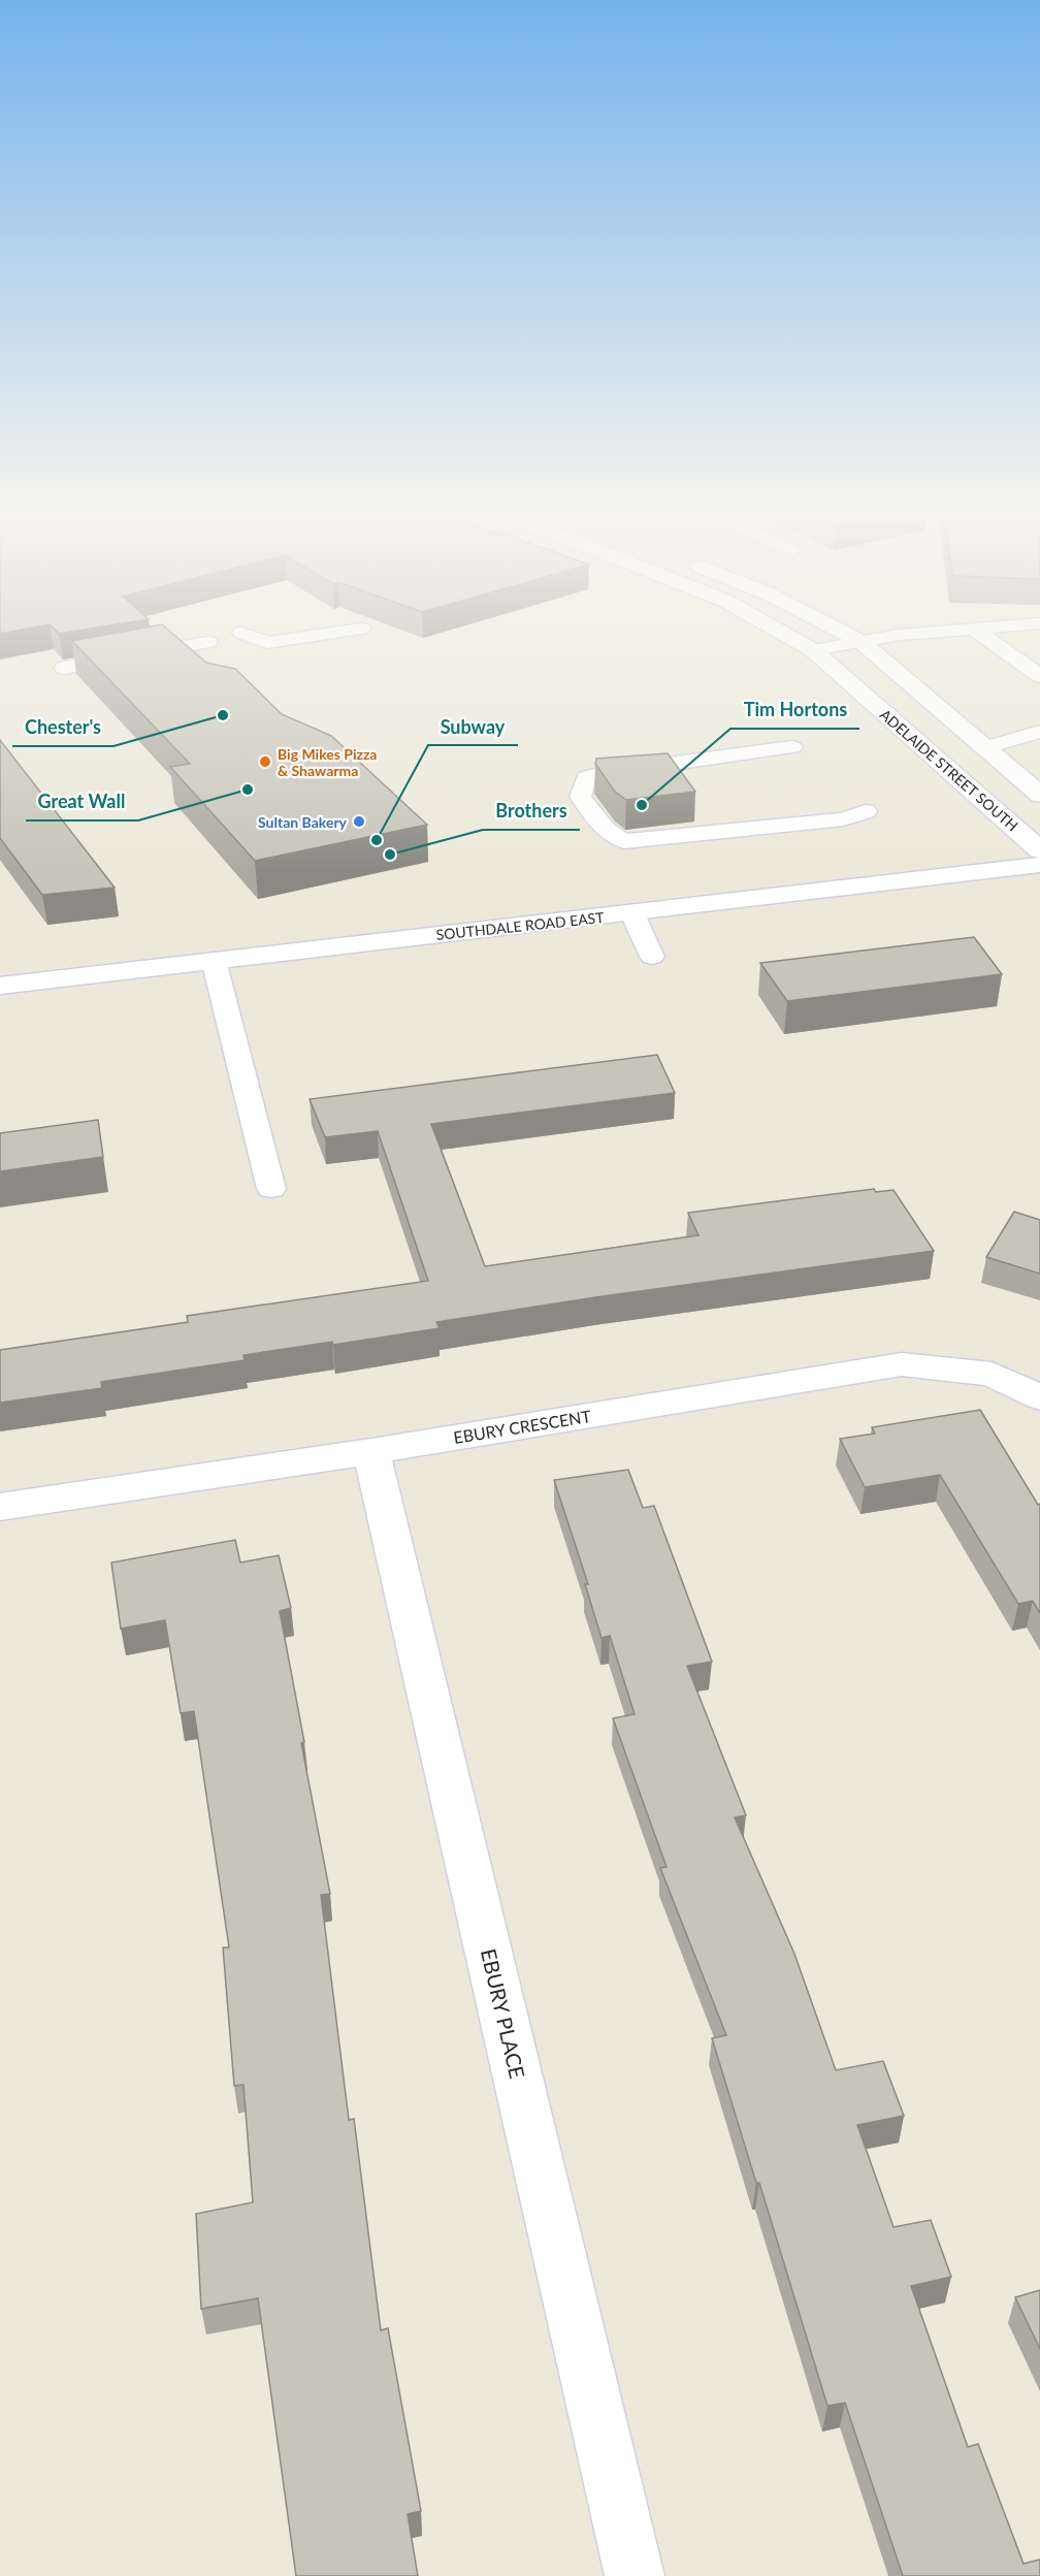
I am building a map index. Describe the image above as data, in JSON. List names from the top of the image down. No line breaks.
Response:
{"streets":{"street":["ADELAIDE STREET SOUTH","SOUTHDALE ROAD EAST","EBURY CRESCENT","EBURY PLACE"]},"crossings":[["EBURY CRESCENT","EBURY PLACE"]],"places":["Chester's","Big Mikes Pizza & Shawarma","Great Wall","Tim Hortons","Sultan Bakery","Subway","Brothers"]}
